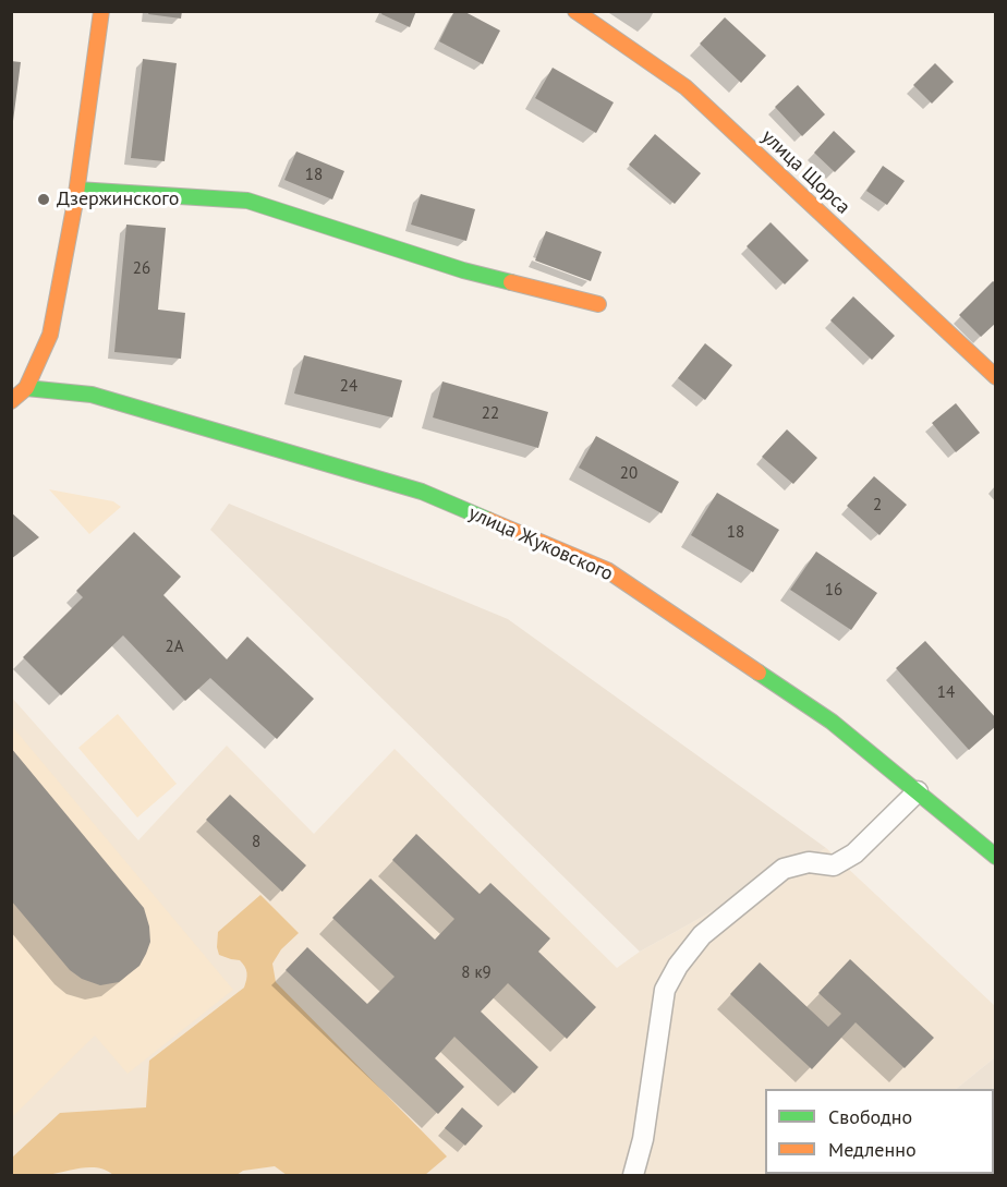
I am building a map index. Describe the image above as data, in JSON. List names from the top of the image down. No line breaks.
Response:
{"streets":{"street":["улица Щорса","улица Жуковского"]},"places":["Дзержинского"],"house_numbers":["18","26","24","22","20","2","18","16","2А","14","8","8 к9"],"legend":["Свободно","Медленно"]}
